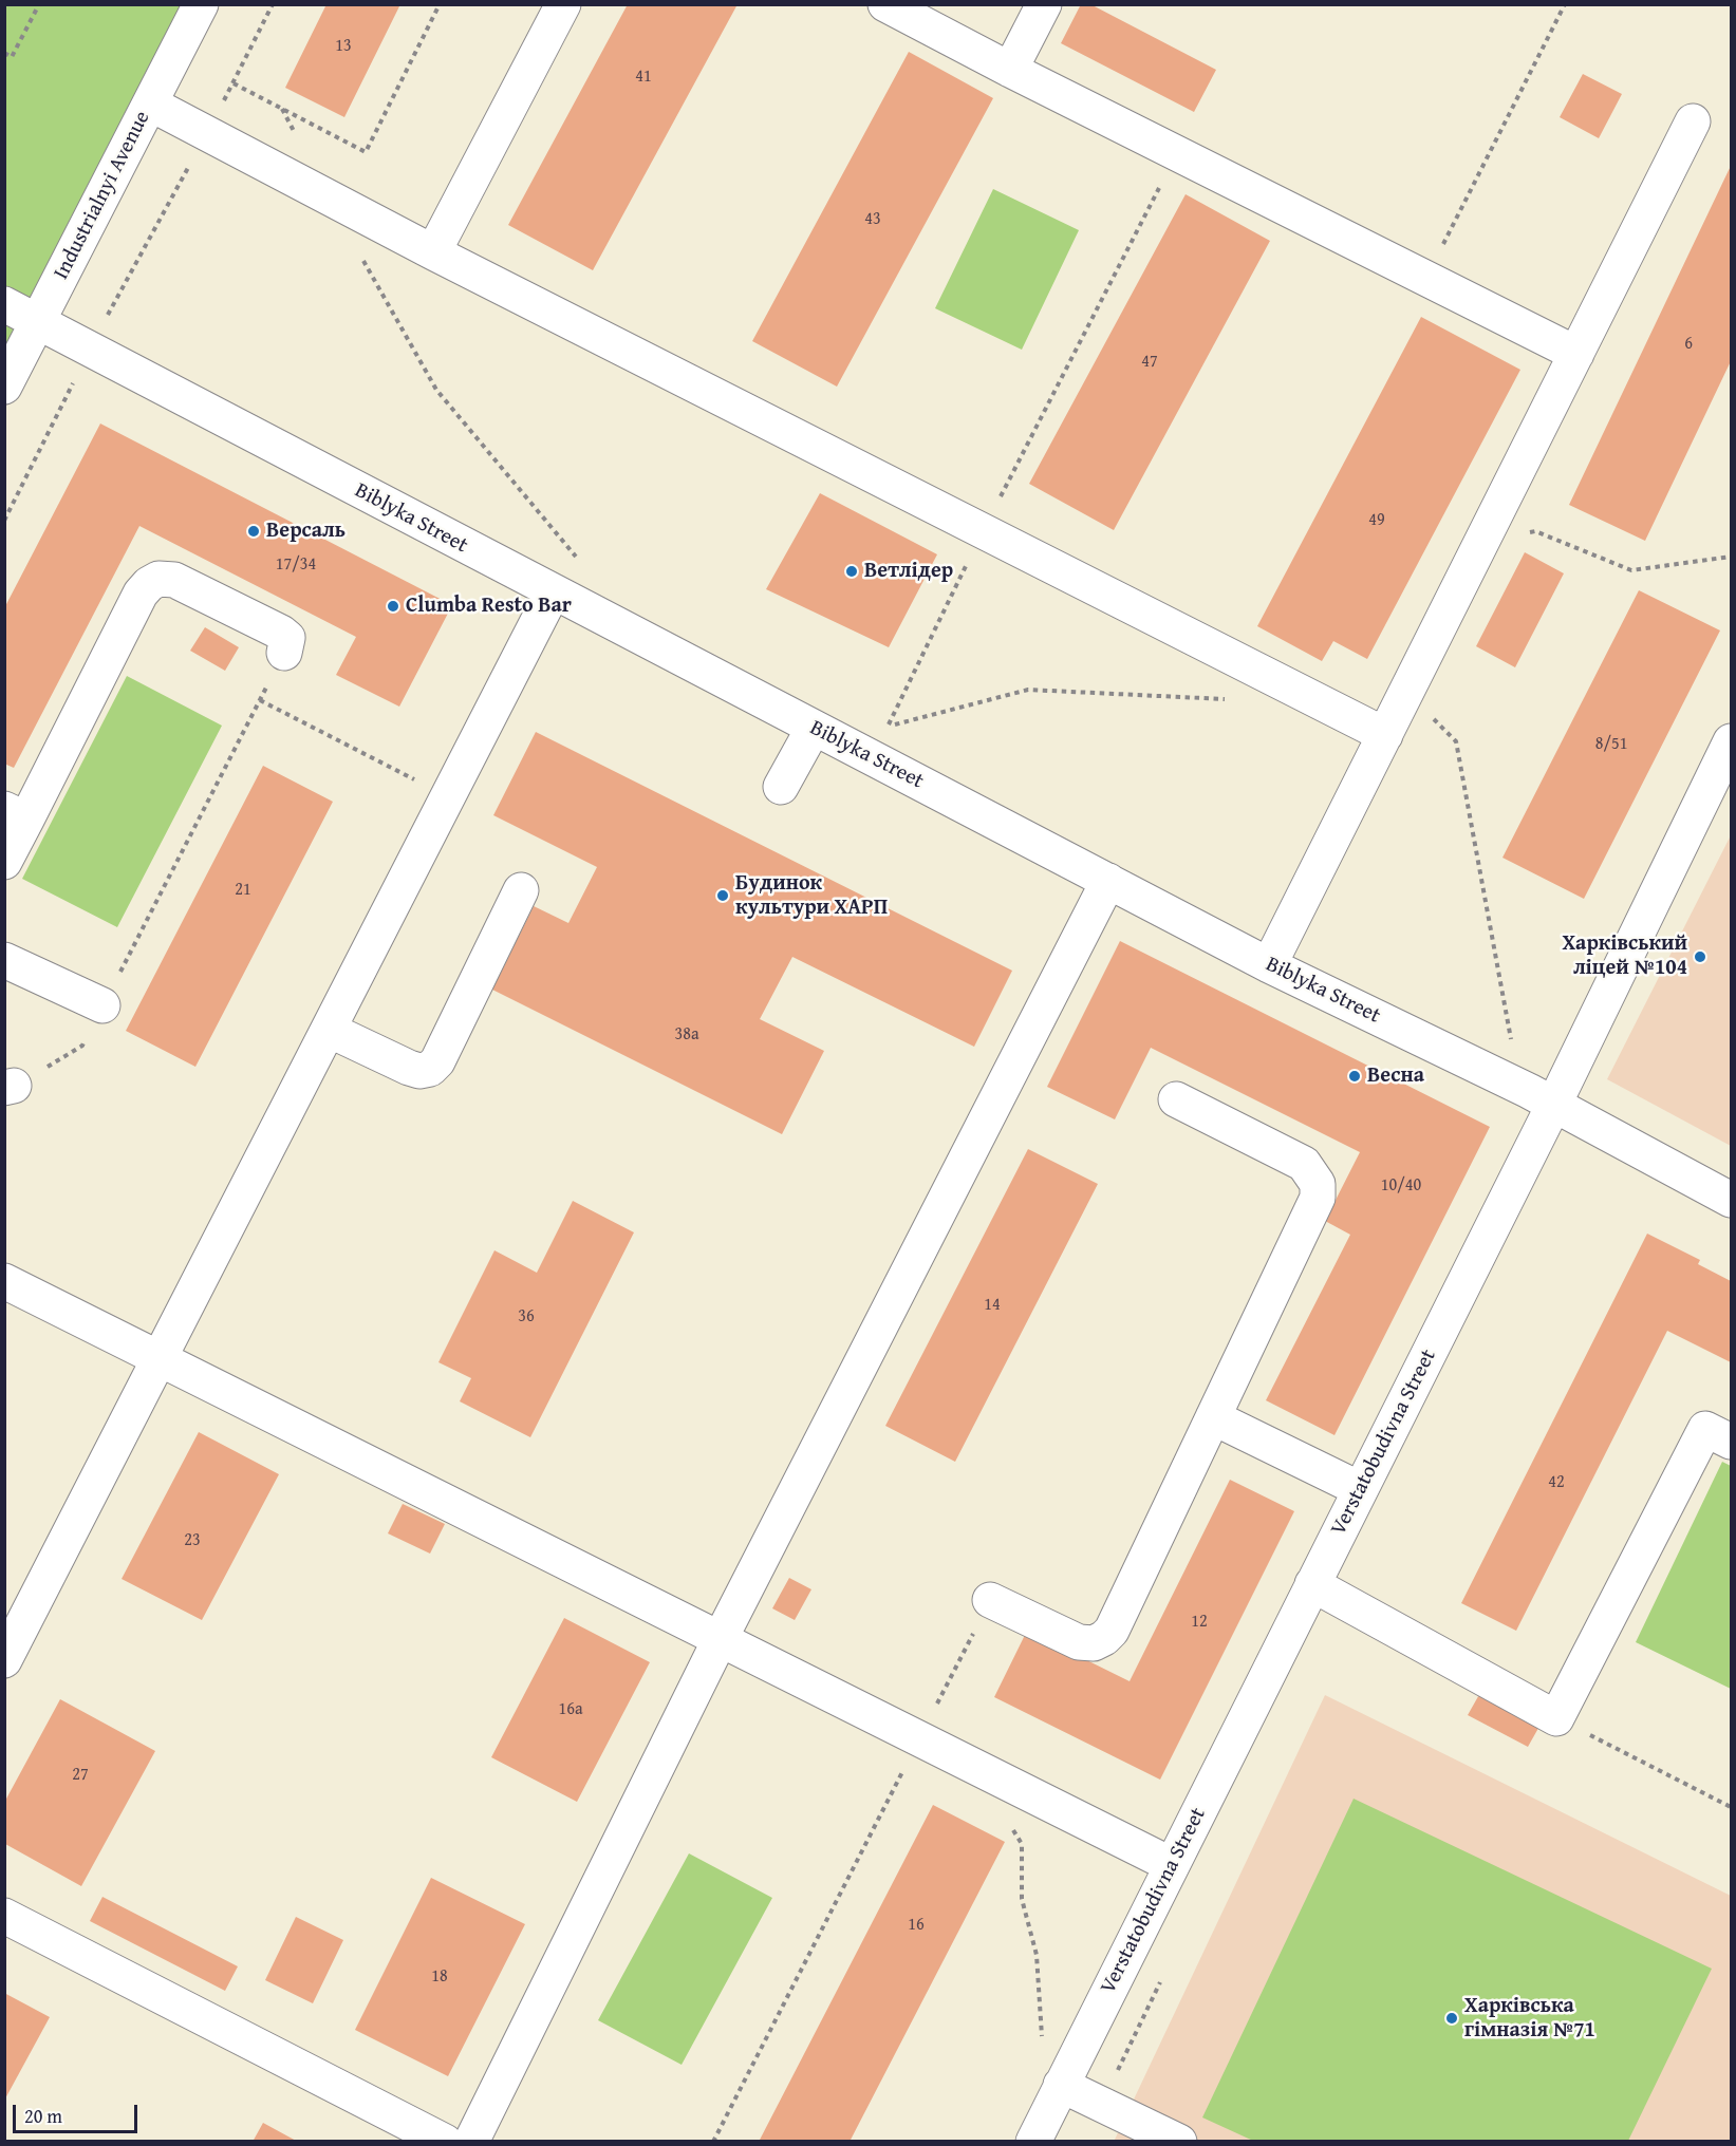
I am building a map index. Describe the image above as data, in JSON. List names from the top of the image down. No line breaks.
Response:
{"streets":{"street":["Industrialnyi Avenue","Biblyka Street","Verstatobudivna Street"]},"crossings":[["Industrialnyi Avenue","Biblyka Street"],["Biblyka Street","Verstatobudivna Street"]],"places":["Версаль","Ветлідер","Clumba Resto Bar","Будинок культури ХАРП","Харківський ліцей №104","Весна","Харківська гімназія №71"],"house_numbers":["13","41","43","6","47","49","17/34","8/51","21","38а","10/40","14","36","42","23","12","16а","27","16","18"],"scale_bar":"20 m"}
